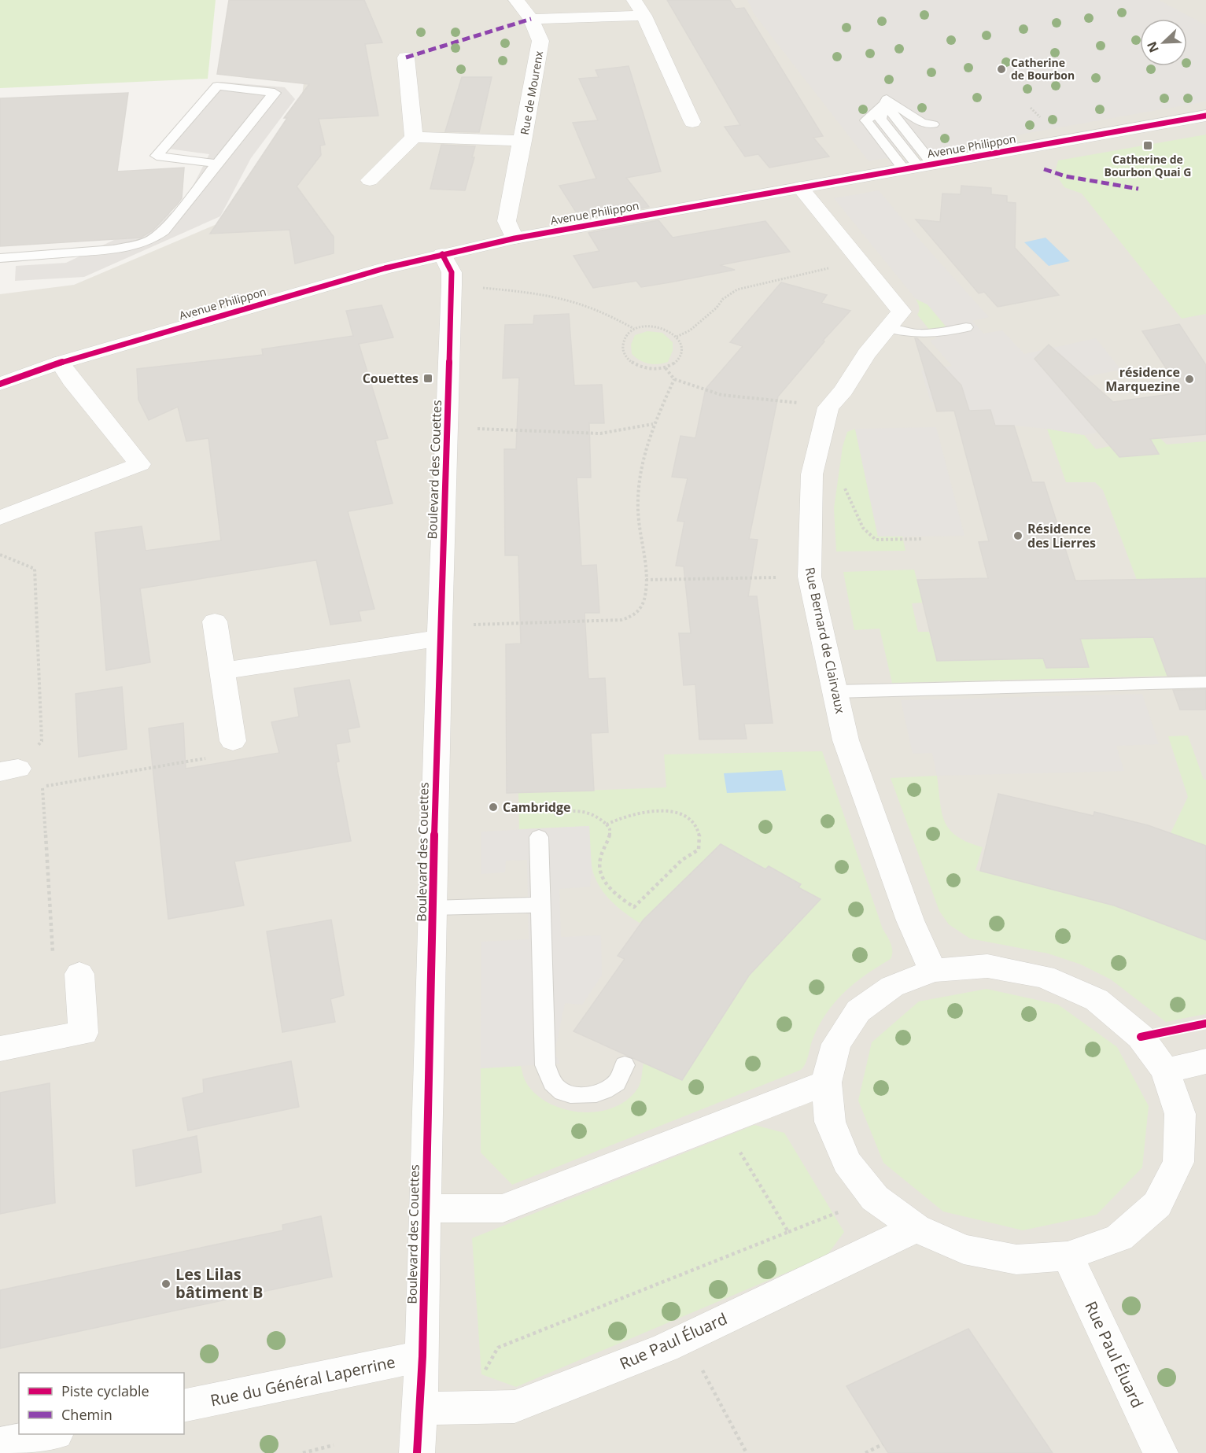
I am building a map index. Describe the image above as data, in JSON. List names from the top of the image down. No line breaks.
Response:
{"streets":{"street":["Rue de Mourenx","Avenue Philippon","Boulevard des Couettes","Rue Bernard de Clairvaux","Rue Paul Éluard","Rue du Général Laperrine"]},"crossings":[["Rue de Mourenx","Avenue Philippon"],["Avenue Philippon","Boulevard des Couettes"],["Avenue Philippon","Rue Bernard de Clairvaux"],["Boulevard des Couettes","Rue Paul Éluard"],["Boulevard des Couettes","Rue du Général Laperrine"]],"places":{"other":["Catherine de Bourbon","résidence Marquezine","Résidence des Lierres","Cambridge","Les Lilas bâtiment B"],"transit":["Catherine de Bourbon Quai G","Couettes"]},"legend":["Piste cyclable","Chemin"],"north":"bottom left"}
